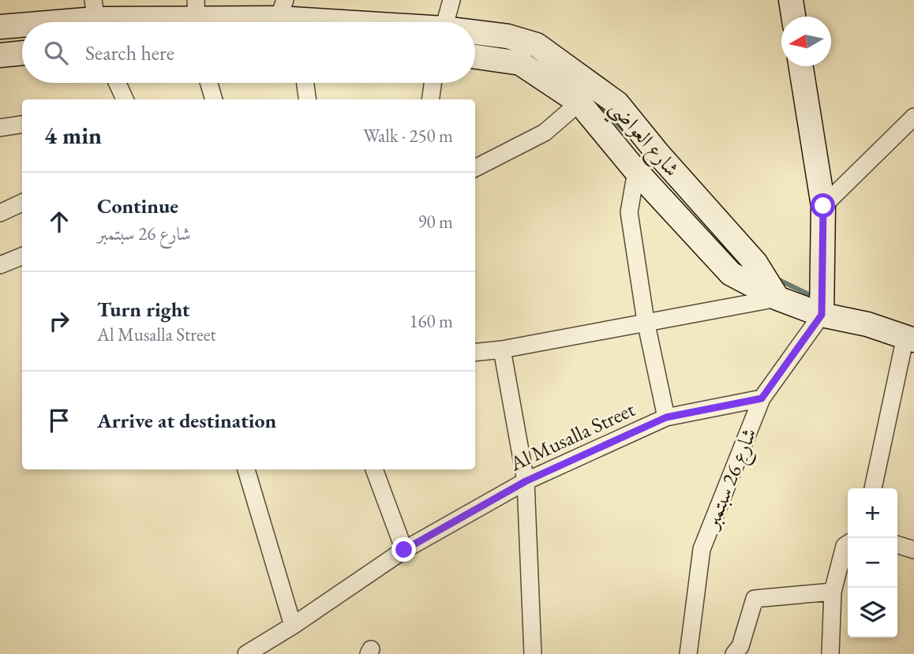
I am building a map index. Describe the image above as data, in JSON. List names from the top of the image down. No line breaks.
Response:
{"streets":{"main road":["شارع العواضي"],"street":["Al Musalla Street","شارع 26 سبتمبر"]},"crossings":[["Al Musalla Street","شارع 26 سبتمبر"]],"north":"left","page":{"search":"Search here","heading":["4 min","Walk · 250 m"],"list":[["Continue","شارع 26 سبتمبر","90 m"],["Turn right","Al Musalla Street","160 m"],"Arrive at destination"],"map_buttons":["+","−"]}}
